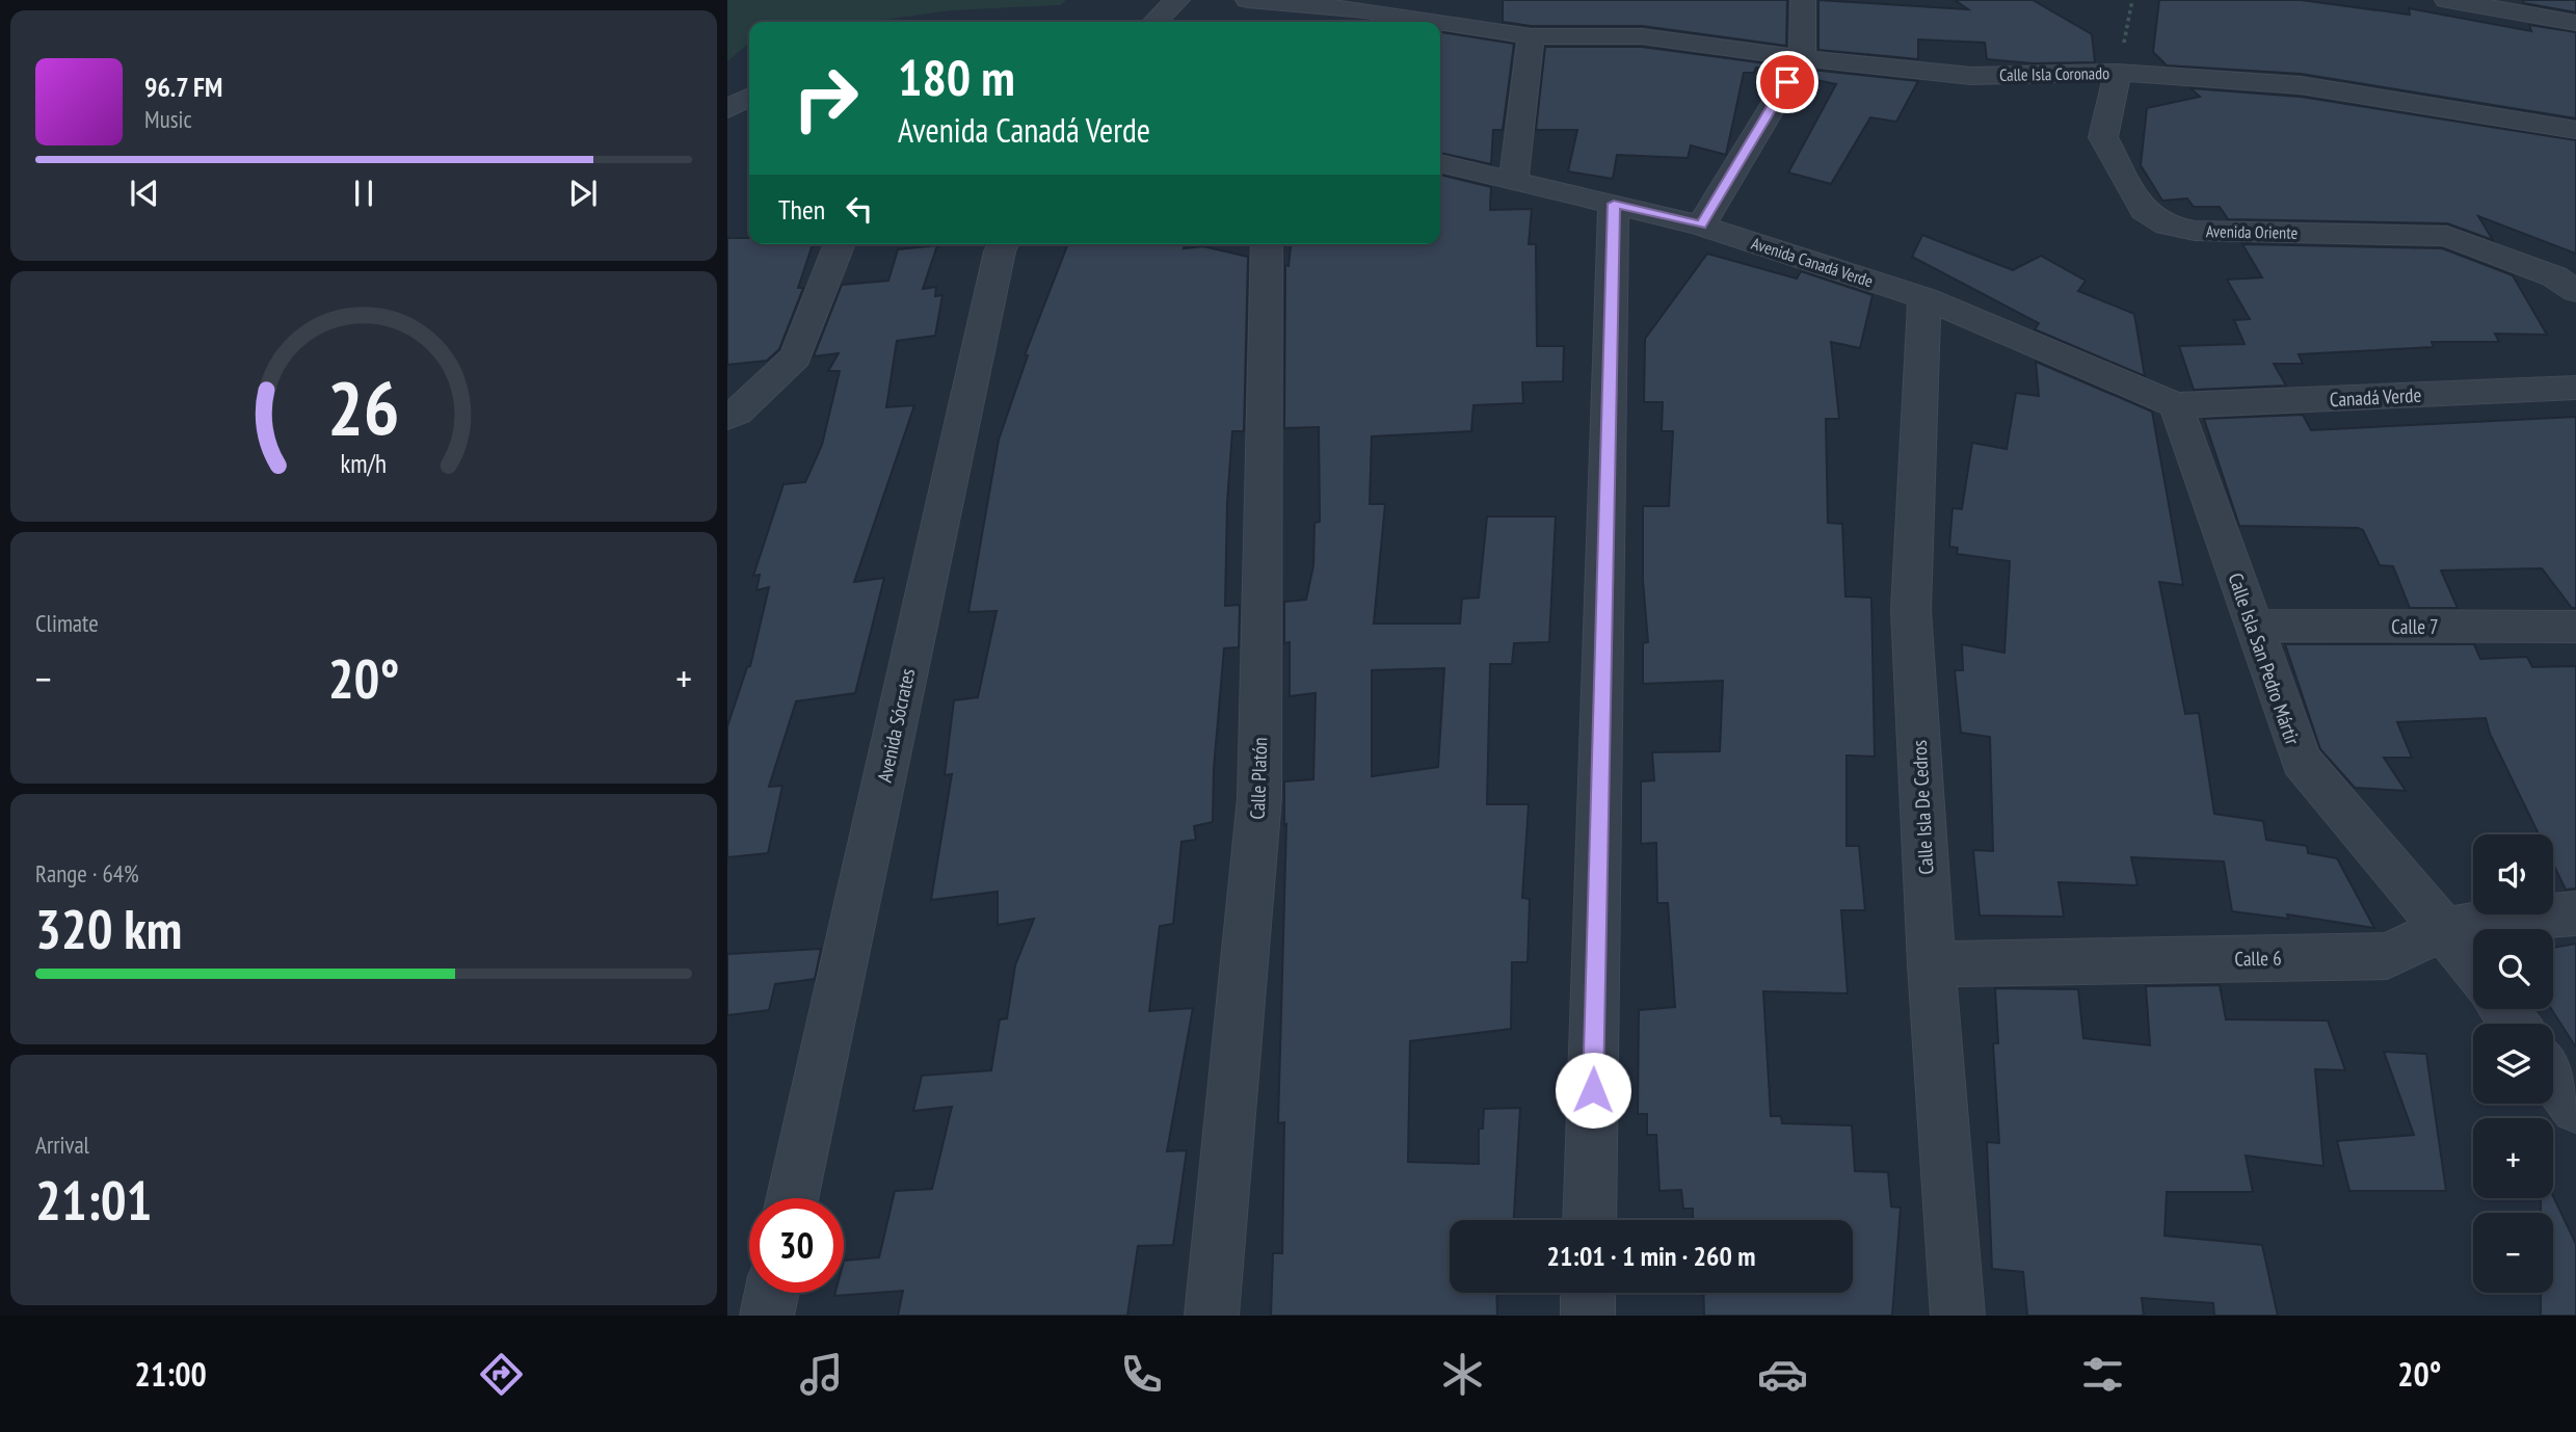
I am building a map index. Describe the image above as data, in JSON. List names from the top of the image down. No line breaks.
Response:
{"streets":{"street":["Calle Isla Coronado","Avenida Oriente","Avenida Canadá Verde","Canadá Verde","Calle 7","Calle Isla San Pedro Mártir","Avenida Sócrates","Calle Platón","Calle Isla De Cedros","Calle 6"]},"crossings":[["Calle Isla Coronado","Avenida Oriente"],["Avenida Canadá Verde","Canadá Verde"],["Avenida Canadá Verde","Calle Isla San Pedro Mártir"],["Avenida Canadá Verde","Calle Isla De Cedros"],["Canadá Verde","Calle Isla San Pedro Mártir"],["Calle 7","Calle Isla San Pedro Mártir"],["Calle Isla San Pedro Mártir","Calle 6"],["Calle Isla De Cedros","Calle 6"]],"page":{"turn":["180 m","Avenida Canadá Verde"],"song":["96.7 FM","Music"],"then":"Then","tile":["Climate",["Range · 64%","320 km"],["Arrival","21:01"]],"heat":["−","20°","+"],"map_buttons":["+","−"],"limit":"30","trip":"21:01 · 1 min · 260 m","tabs":["21:00","20°"],"gauge":["26","km/h"]}}
